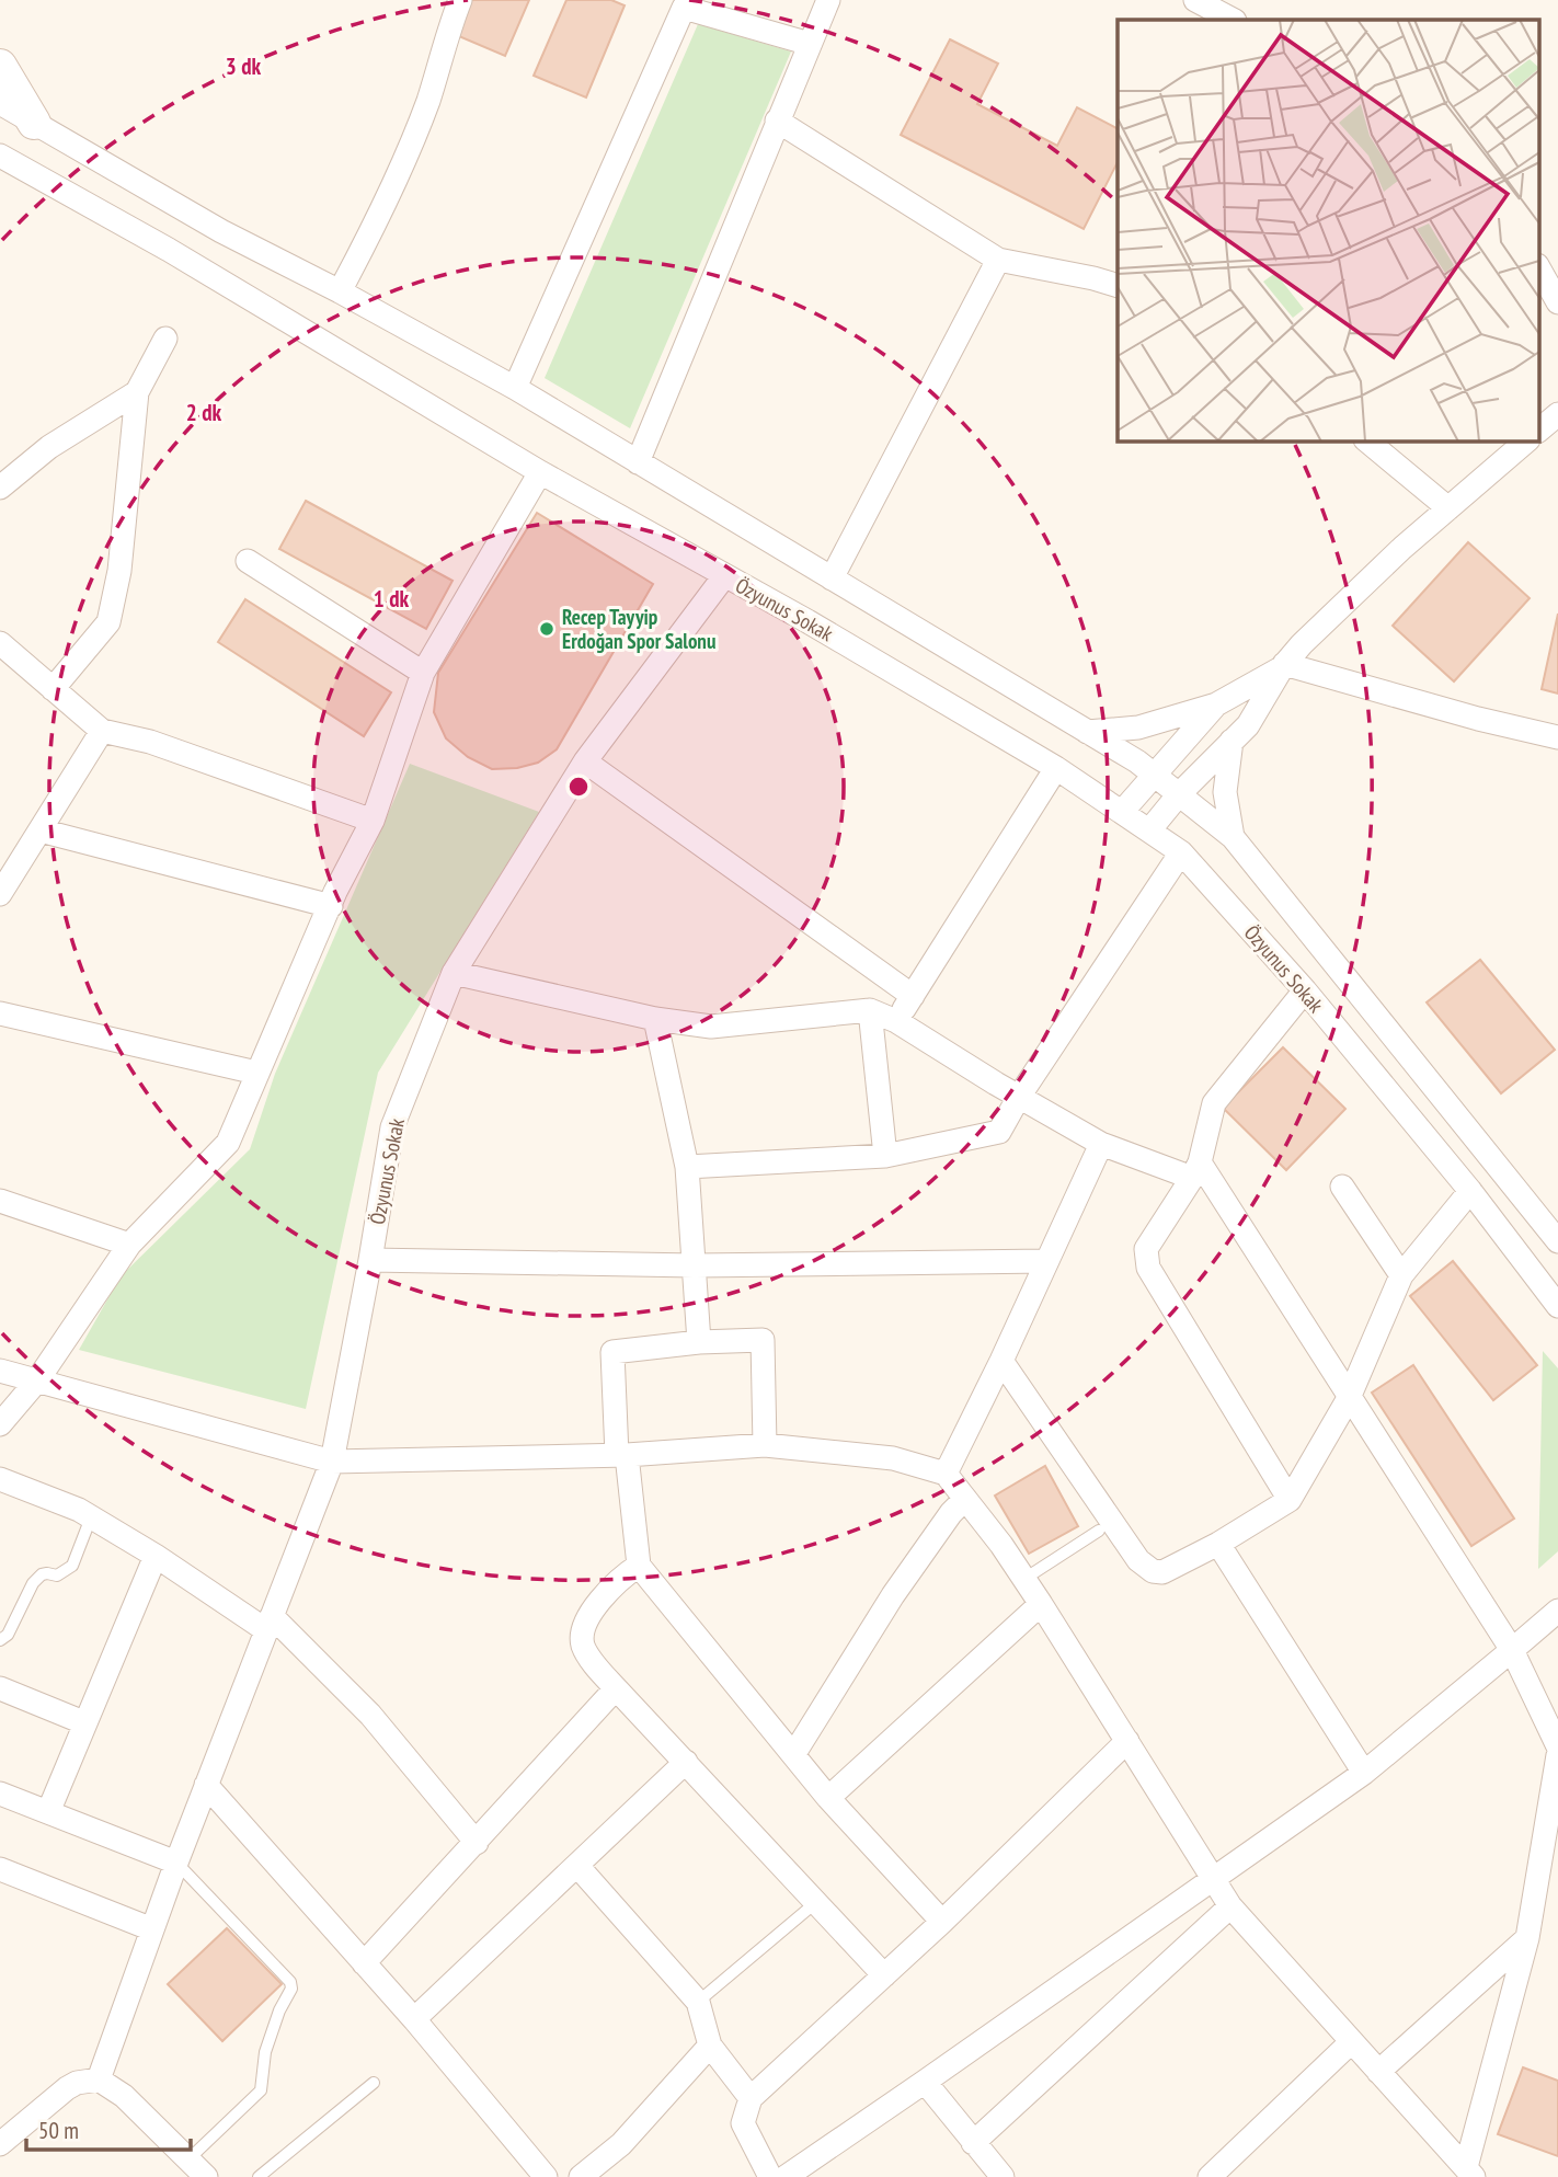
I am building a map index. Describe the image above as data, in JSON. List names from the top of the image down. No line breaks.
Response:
{"streets":{"street":["Özyunus Sokak"]},"places":["Recep Tayyip Erdoğan Spor Salonu"],"scale_bar":"50 m","rings":["3 dk","2 dk","1 dk"]}
